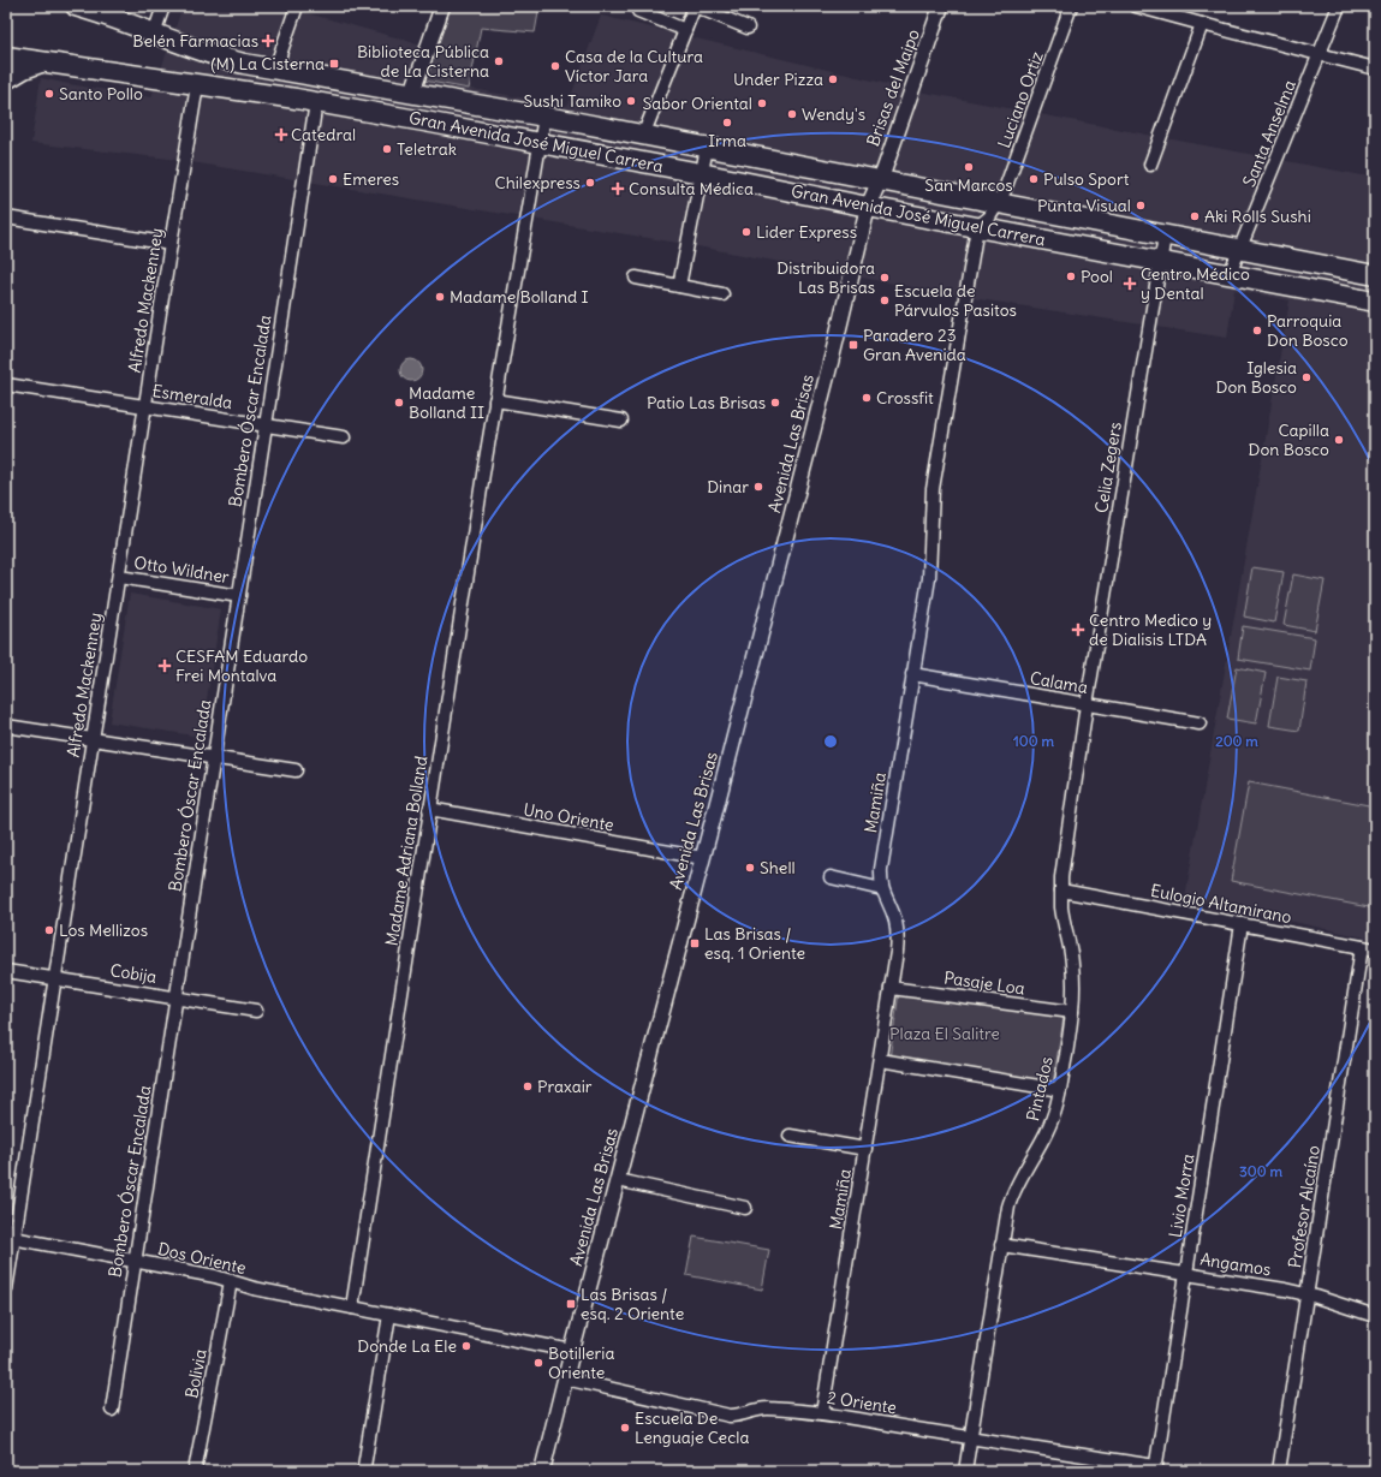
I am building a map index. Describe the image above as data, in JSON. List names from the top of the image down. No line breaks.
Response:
{"streets":{"main road":["Gran Avenida José Miguel Carrera"],"street":["Brisas del Maipo","Luciano Ortiz","Santa Anselma","Alfredo Mackenney","Esmeralda","Bombero Óscar Encalada","Avenida Las Brisas","Celia Zegers","Otto Wildner","Calama","Mamiña","Uno Oriente","Madame Adriana Bolland","Eulogio Altamirano","Cobija","Pasaje Loa","Pintados","Livio Morra","Profesor Alcaíno","Dos Oriente","Angamos","Bolivia","2 Oriente"]},"crossings":[["Brisas del Maipo","Gran Avenida José Miguel Carrera"],["Brisas del Maipo","Avenida Las Brisas"],["Luciano Ortiz","Gran Avenida José Miguel Carrera"],["Santa Anselma","Gran Avenida José Miguel Carrera"],["Gran Avenida José Miguel Carrera","Alfredo Mackenney"],["Gran Avenida José Miguel Carrera","Bombero Óscar Encalada"],["Gran Avenida José Miguel Carrera","Avenida Las Brisas"],["Gran Avenida José Miguel Carrera","Celia Zegers"],["Gran Avenida José Miguel Carrera","Mamiña"],["Gran Avenida José Miguel Carrera","Madame Adriana Bolland"],["Alfredo Mackenney","Esmeralda"],["Alfredo Mackenney","Otto Wildner"],["Alfredo Mackenney","Cobija"],["Alfredo Mackenney","Dos Oriente"],["Esmeralda","Bombero Óscar Encalada"],["Bombero Óscar Encalada","Otto Wildner"],["Bombero Óscar Encalada","Cobija"],["Bombero Óscar Encalada","Dos Oriente"],["Avenida Las Brisas","Uno Oriente"],["Avenida Las Brisas","Dos Oriente"],["Avenida Las Brisas","2 Oriente"],["Celia Zegers","Calama"],["Celia Zegers","Pintados"],["Calama","Mamiña"],["Calama","Pintados"],["Mamiña","Pasaje Loa"],["Mamiña","2 Oriente"],["Uno Oriente","Madame Adriana Bolland"],["Madame Adriana Bolland","Dos Oriente"],["Eulogio Altamirano","Pintados"],["Eulogio Altamirano","Livio Morra"],["Eulogio Altamirano","Profesor Alcaíno"],["Pasaje Loa","Pintados"],["Pintados","Angamos"],["Pintados","2 Oriente"],["Livio Morra","Angamos"],["Livio Morra","2 Oriente"],["Profesor Alcaíno","Angamos"],["Dos Oriente","Bolivia"]],"parks":["Plaza El Salitre"],"places":{"health":["Belén Farmacias","Catedral","Consulta Médica","Centro Médico y Dental","Centro Medico y de Dialisis LTDA","CESFAM Eduardo Frei Montalva"],"other":["Biblioteca Pública de La Cisterna","Casa de la Cultura Víctor Jara","Under Pizza","Santo Pollo","Sushi Tamiko","Sabor Oriental","Wendy's","Irma","Teletrak","San Marcos","Emeres","Pulso Sport","Chilexpress","Punta Visual","Aki Rolls Sushi","Lider Express","Pool","Distribuidora Las Brisas","Madame Bolland I","Escuela de Párvulos Pasitos","Parroquia Don Bosco","Iglesia Don Bosco","Crossfit","Madame Bolland II","Patio Las Brisas","Capilla Don Bosco","Dinar","Shell","Los Mellizos","Praxair","Donde La Ele","Botilleria Oriente","Escuela De Lenguaje Cecla"],"transit":["(M) La Cisterna","Paradero 23 Gran Avenida","Las Brisas / esq. 1 Oriente","Las Brisas / esq. 2 Oriente"]},"rings":["100 m","200 m","300 m"]}
